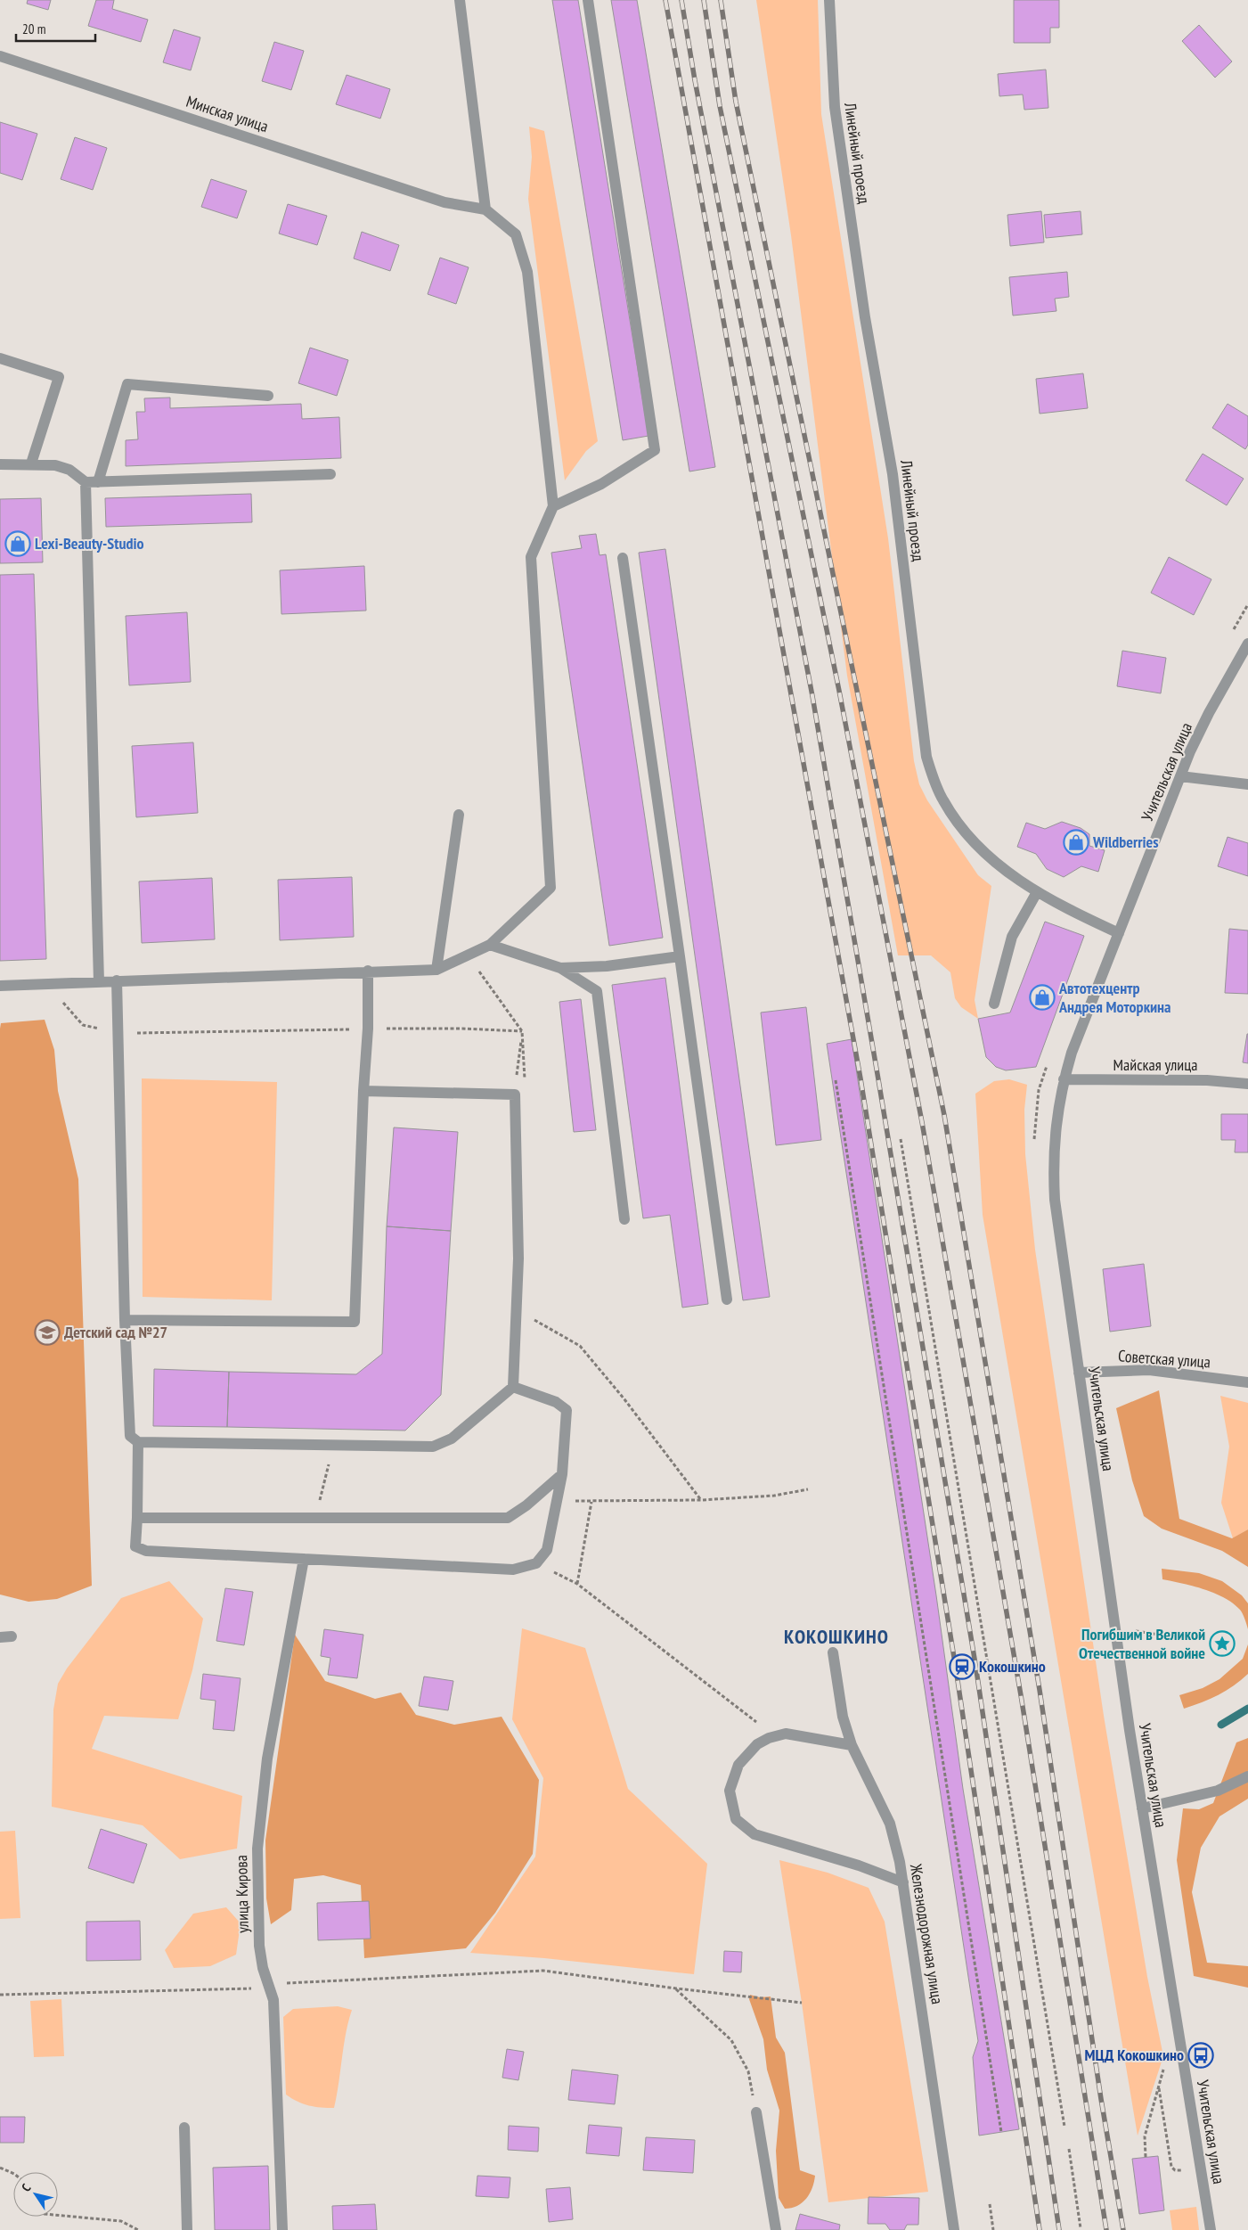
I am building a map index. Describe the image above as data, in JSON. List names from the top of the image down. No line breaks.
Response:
{"streets":{"street":["Минская улица","Линейный проезд","Учительская улица","Майская улица","Советская улица","улица Кирова","Железнодорожная улица"]},"crossings":[["Линейный проезд","Учительская улица"],["Учительская улица","Майская улица"],["Учительская улица","Советская улица"]],"districts":["КОКОШКИНО"],"places":{"shop":["Lexi-Beauty-Studio","Wildberries","Автотехцентр Андрея Моторкина"],"school or university":["Детский сад №27"],"place":["Погибшим в Великой Отечественной войне"],"station":["Кокошкино"],"bus stop":["МЦД Кокошкино"]},"scale_bar":"20 m","north":"top left"}
